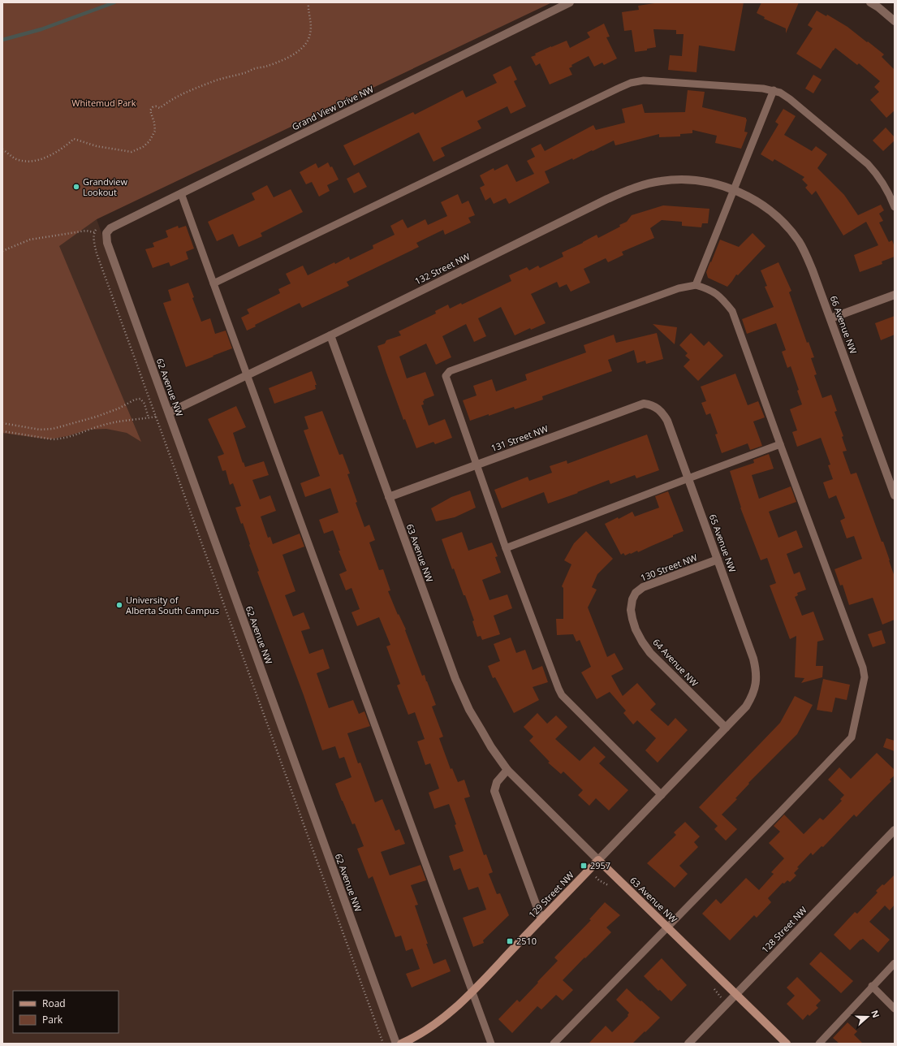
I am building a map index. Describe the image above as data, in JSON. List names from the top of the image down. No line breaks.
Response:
{"streets":{"street":["Grand View Drive NW","132 Street NW","66 Avenue NW","62 Avenue NW","131 Street NW","65 Avenue NW","63 Avenue NW","130 Street NW","64 Avenue NW","129 Street NW","128 Street NW"]},"crossings":[["Grand View Drive NW","62 Avenue NW"],["132 Street NW","66 Avenue NW"],["132 Street NW","62 Avenue NW"],["132 Street NW","63 Avenue NW"],["131 Street NW","65 Avenue NW"],["131 Street NW","63 Avenue NW"],["65 Avenue NW","130 Street NW"],["65 Avenue NW","129 Street NW"],["63 Avenue NW","129 Street NW"],["63 Avenue NW","128 Street NW"],["130 Street NW","64 Avenue NW"],["64 Avenue NW","129 Street NW"]],"parks":["Whitemud Park"],"places":{"other":["Grandview Lookout","University of Alberta South Campus"],"transit":["2957","2510"]},"legend":["Road","Park"],"north":"right"}
